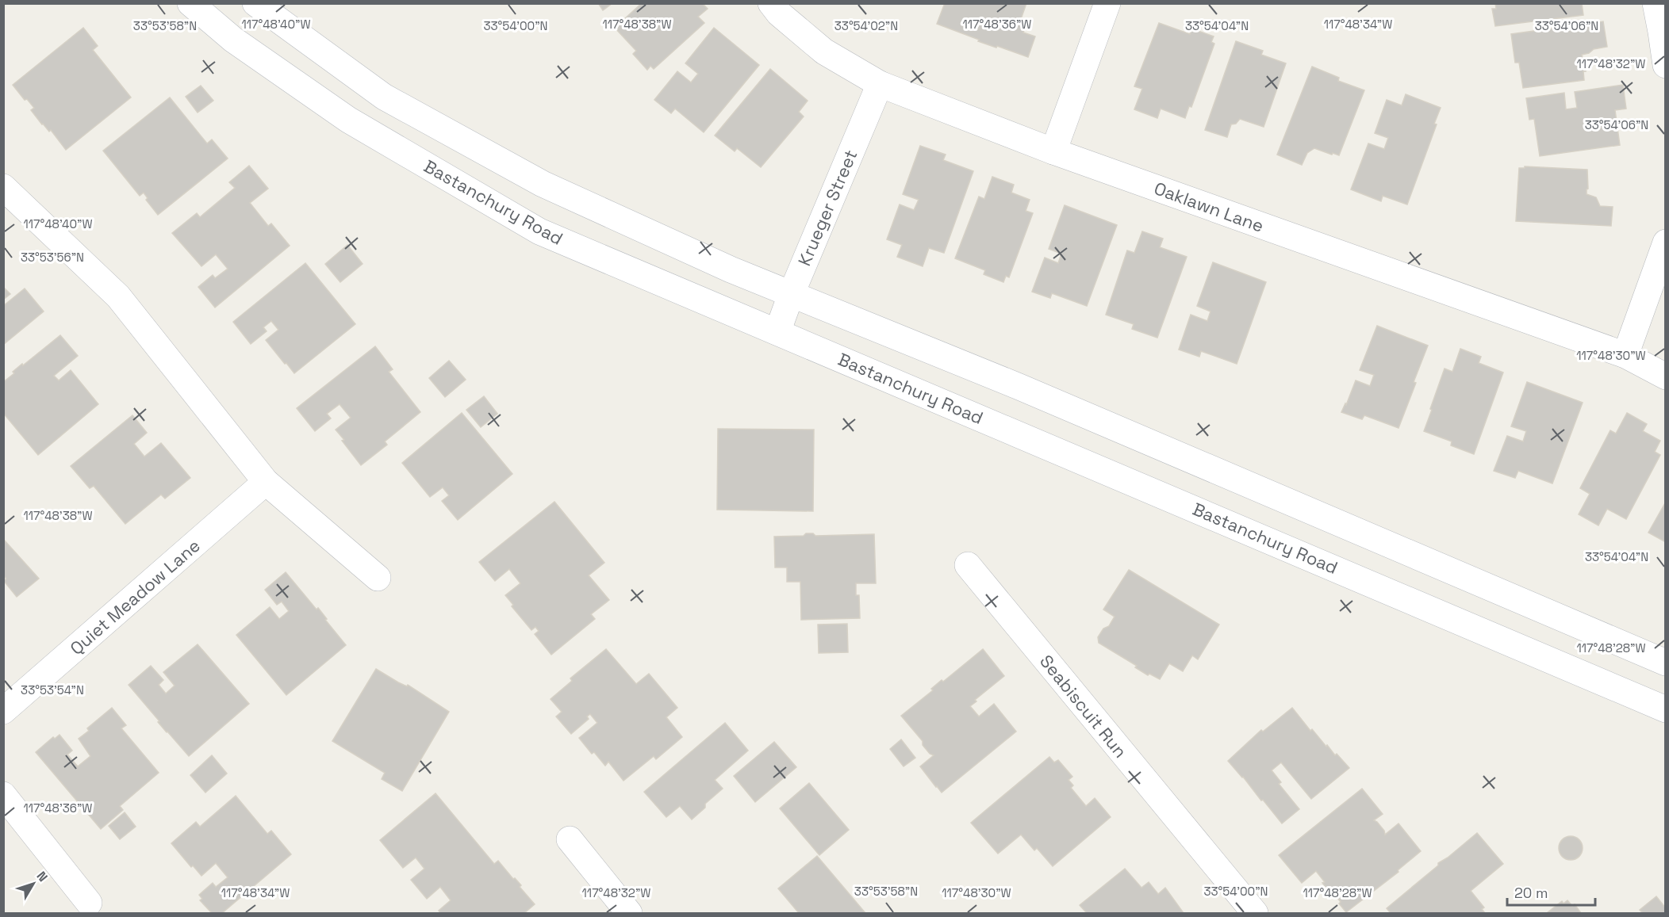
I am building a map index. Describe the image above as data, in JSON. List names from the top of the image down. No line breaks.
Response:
{"streets":{"main road":["Bastanchury Road","Oaklawn Lane","Krueger Street","Quiet Meadow Lane","Seabiscuit Run"]},"crossings":[["Bastanchury Road","Krueger Street"],["Oaklawn Lane","Krueger Street"]],"scale_bar":"20 m","north":"top right","coordinates":["117°48'40\"W","117°48'38\"W","117°48'34\"W","117°48'36\"W","33°54'00\"N","33°54'02\"N","33°54'04\"N","33°54'06\"N","33°53'58\"N","117°48'32\"W","33°53'56\"N","117°48'30\"W","117°48'28\"W","33°53'54\"N"]}
